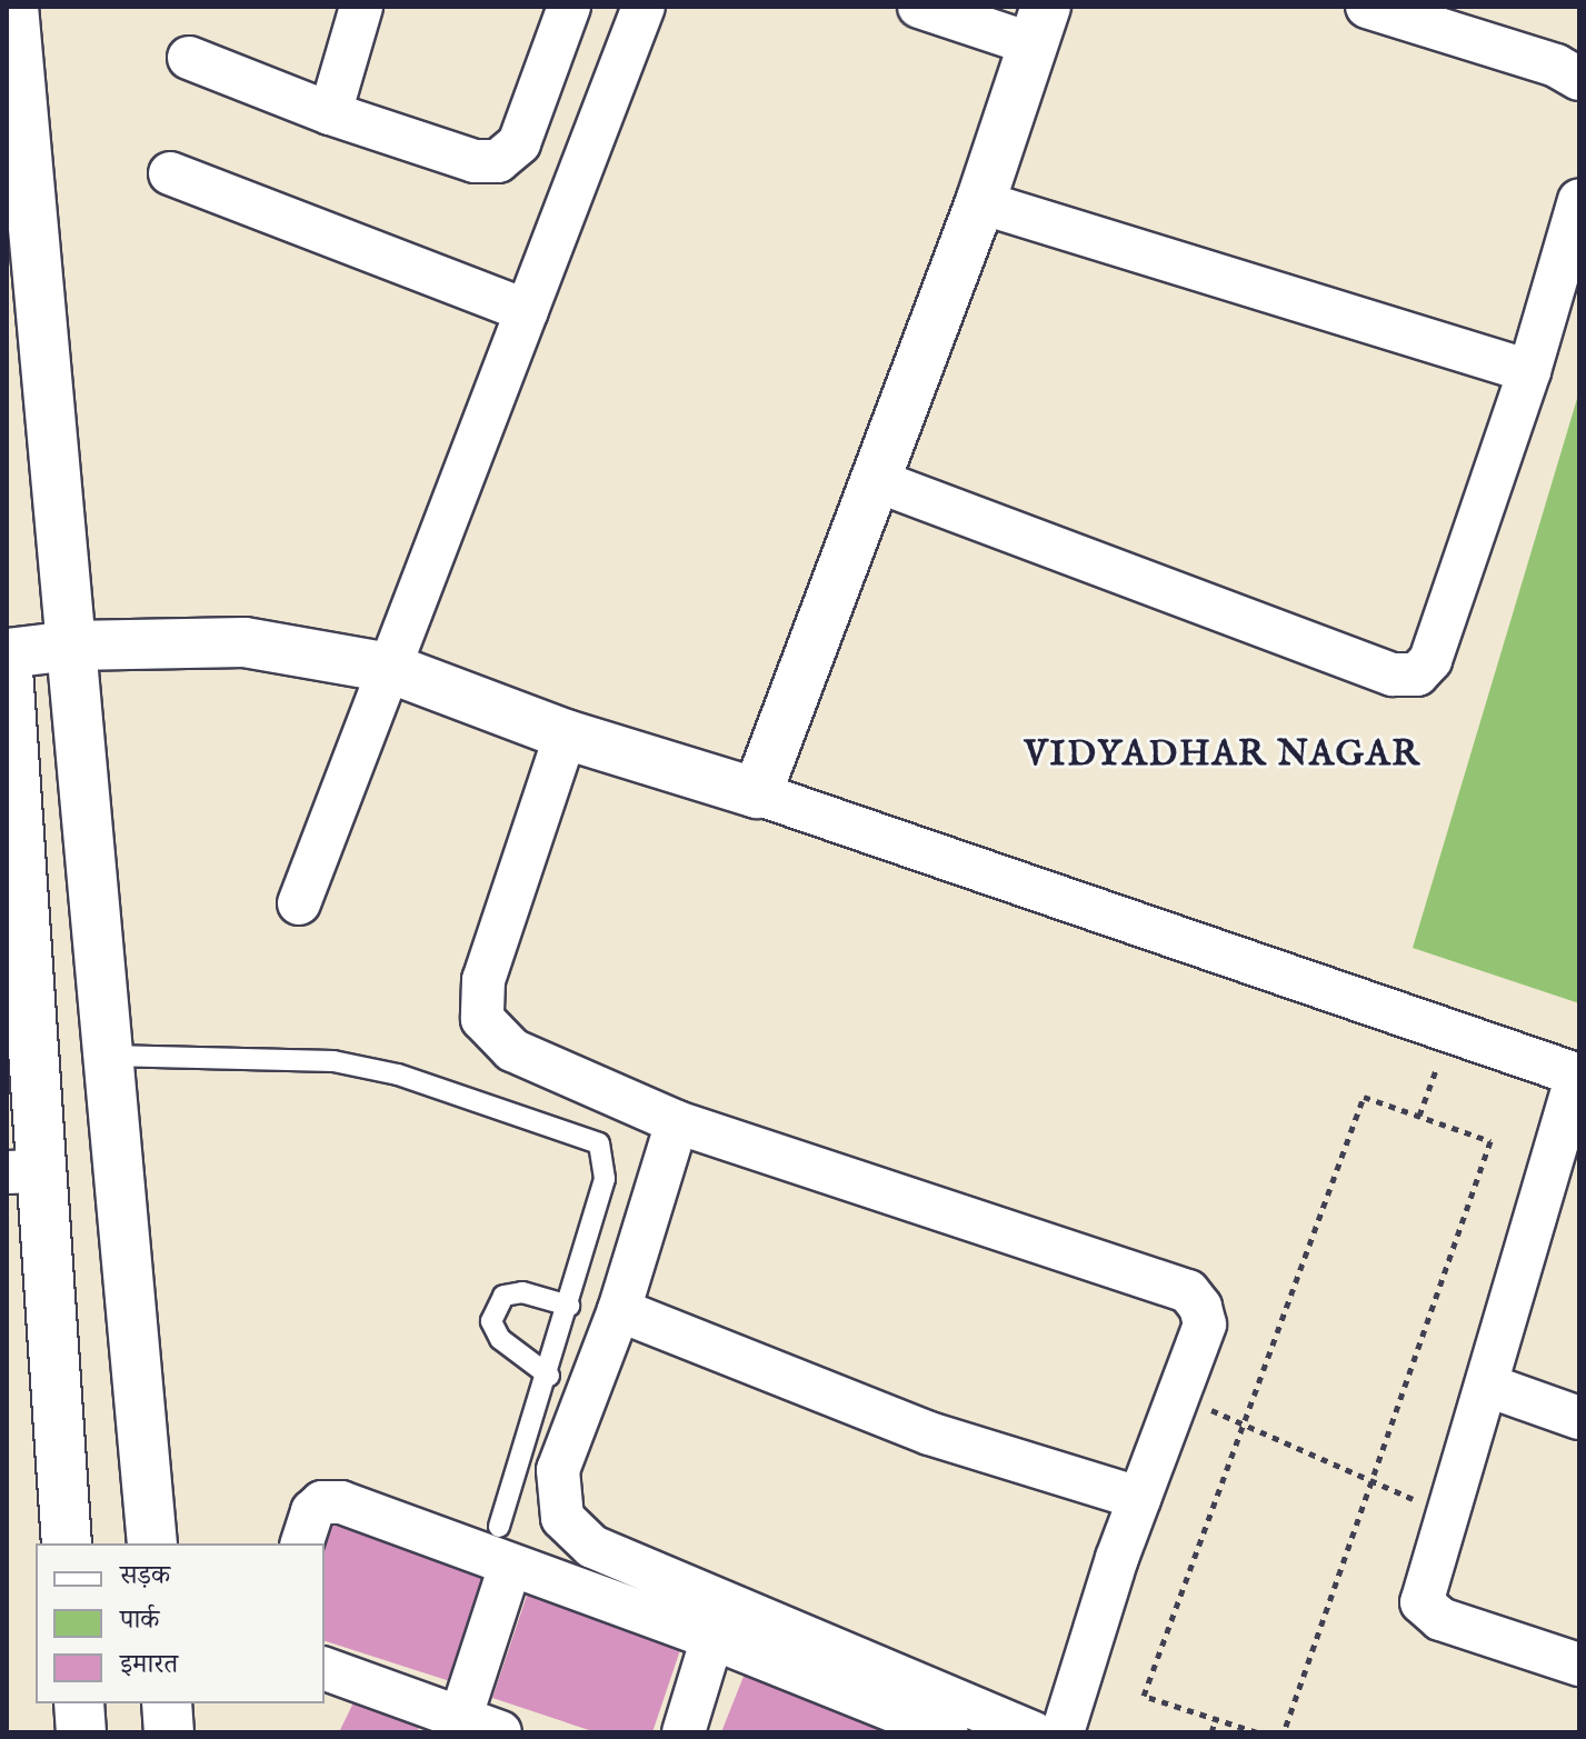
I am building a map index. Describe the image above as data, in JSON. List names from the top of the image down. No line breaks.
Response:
{"districts":["VIDYADHAR NAGAR"],"legend":["सड़क","पार्क","इमारत"]}
